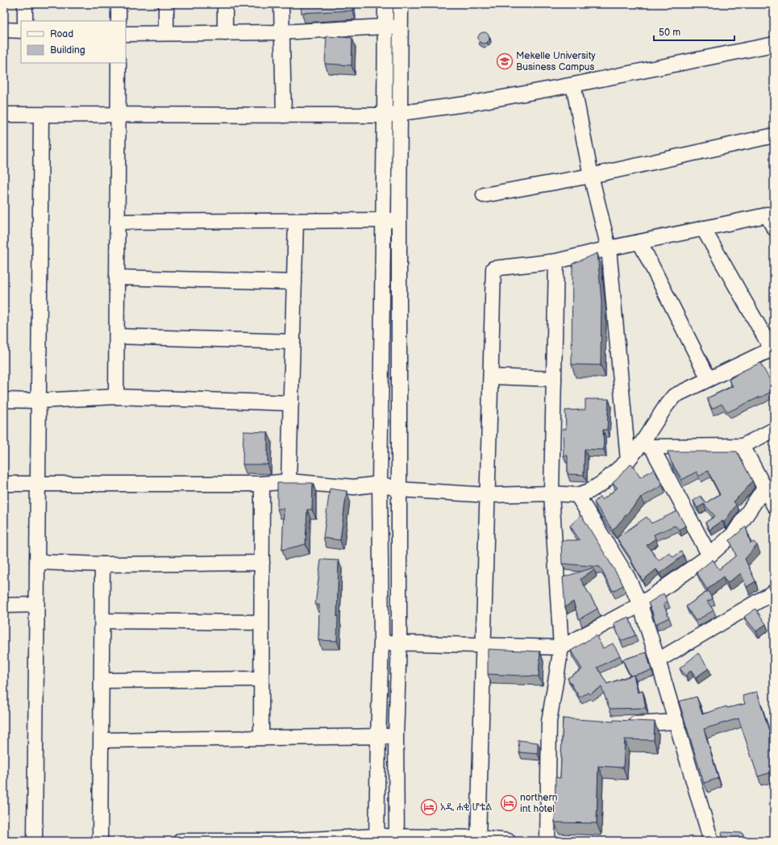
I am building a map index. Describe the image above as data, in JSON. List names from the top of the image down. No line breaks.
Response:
{"places":{"school or university":["Mekelle University Business Campus"],"hotel":["northern int hotel","አዲ ሐቂ ሆቴል"]},"legend":["Road","Building"],"scale_bar":"50 m"}
